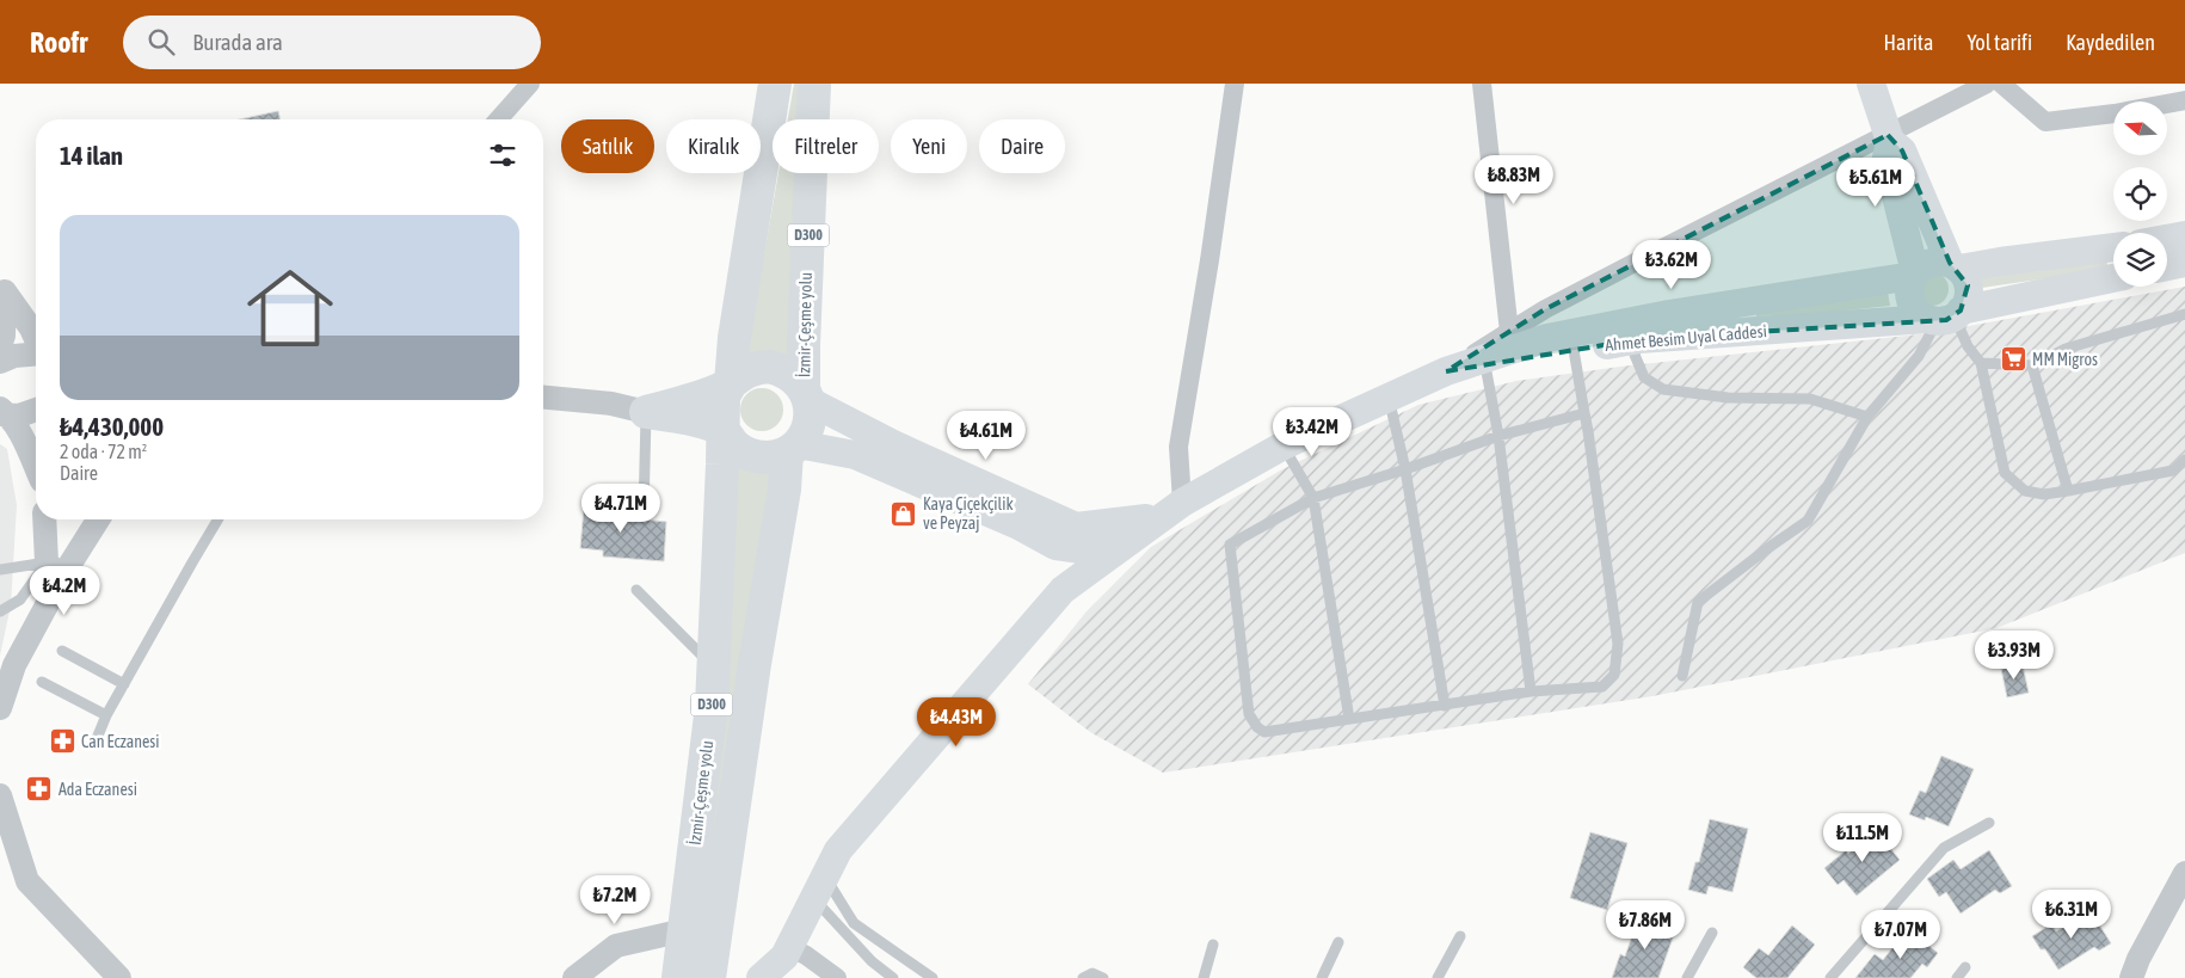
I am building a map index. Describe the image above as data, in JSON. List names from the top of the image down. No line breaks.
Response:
{"streets":{"highway":["D300","İzmir-Çeşme yolu"],"main road":["Ahmet Besim Uyal Caddesi"]},"crossings":[["D300","İzmir-Çeşme yolu"]],"places":{"supermarket":["MM Migros"],"shop":["Kaya Çiçekçilik ve Peyzaj"],"pharmacy":["Can Eczanesi","Ada Eczanesi"]},"north":"left","page":{"header":"Roofr","search":"Burada ara","nav":["Harita","Yol tarifi","Kaydedilen"],"chip":["Satılık","Kiralık","Filtreler","Yeni","Daire"],"heading":"14 ilan","price":["₺8.83M","₺5.61M","₺3.62M","₺3.42M","₺4.61M","₺4.71M","₺4.2M","₺3.93M","₺4.43M","₺11.5M","₺7.2M","₺6.31M","₺7.86M","₺7.07M"],"list":[{"name":"₺4,430,000","note":"2 oda · 72 m² · Daire"}]}}
